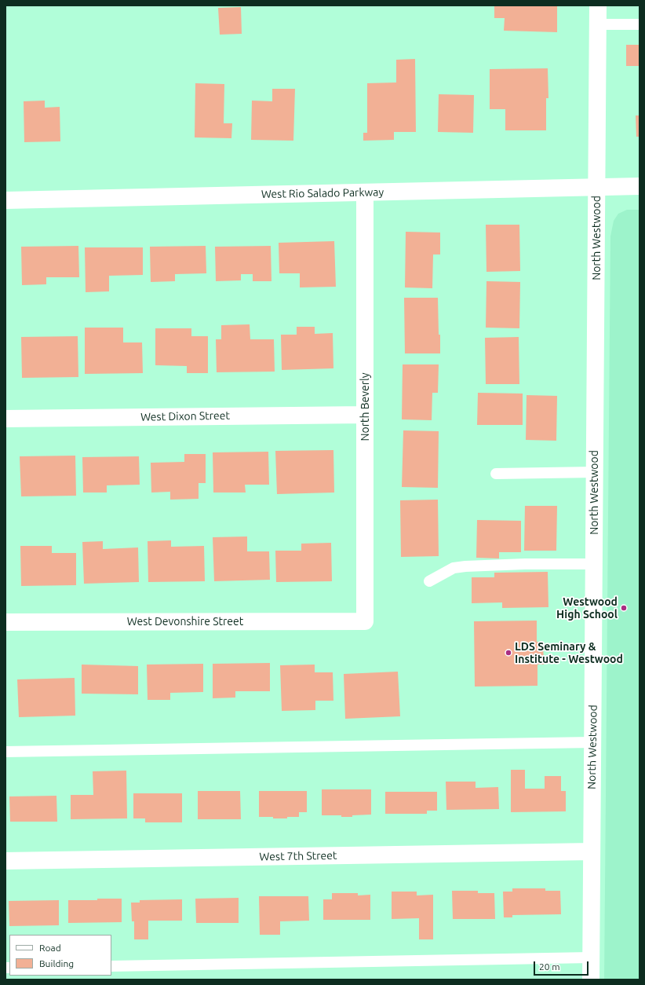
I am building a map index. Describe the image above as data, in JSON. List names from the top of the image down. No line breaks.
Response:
{"streets":{"street":["West Rio Salado Parkway","North Westwood","North Beverly","West Dixon Street","West Devonshire Street","West 7th Street"]},"crossings":[["West Rio Salado Parkway","North Westwood"],["West Rio Salado Parkway","North Beverly"],["North Westwood","West 7th Street"],["North Beverly","West Dixon Street"],["North Beverly","West Devonshire Street"]],"places":["Westwood High School","LDS Seminary & Institute - Westwood"],"legend":["Road","Building"],"scale_bar":"20 m"}
